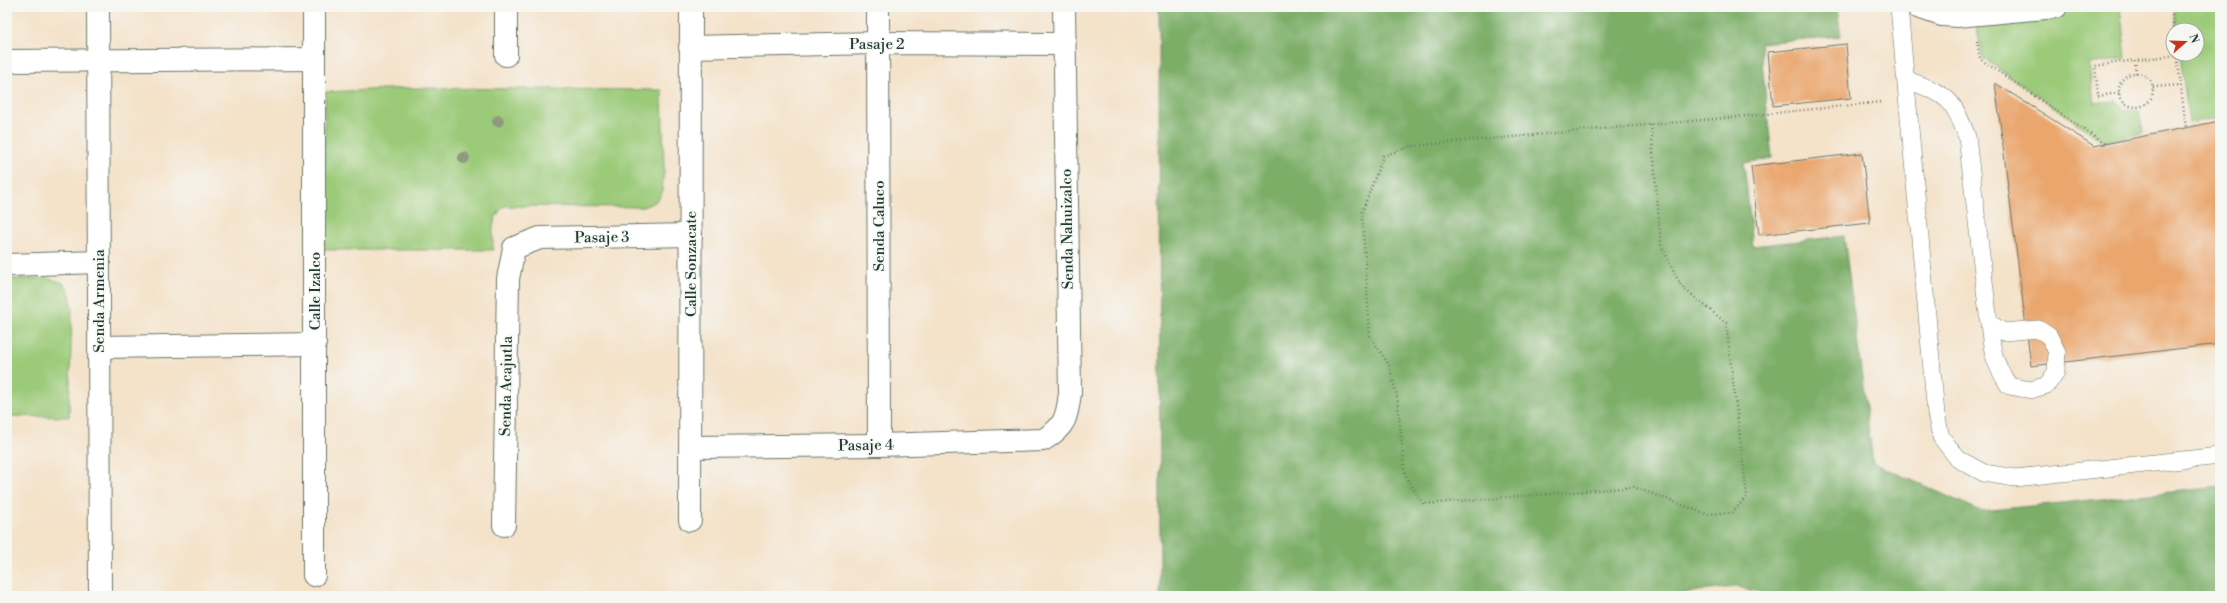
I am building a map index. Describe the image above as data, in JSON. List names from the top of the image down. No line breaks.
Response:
{"streets":{"street":["Pasaje 2","Senda Caluco","Senda Nahuizalco","Pasaje 3","Calle Sonzacate","Calle Izalco","Senda Armenia","Senda Acajutla","Pasaje 4"]},"crossings":[["Pasaje 2","Senda Caluco"],["Pasaje 2","Senda Nahuizalco"],["Pasaje 2","Calle Sonzacate"],["Senda Caluco","Pasaje 4"],["Senda Nahuizalco","Pasaje 4"],["Pasaje 3","Calle Sonzacate"],["Pasaje 3","Senda Acajutla"],["Calle Sonzacate","Pasaje 4"]],"north":"right"}
